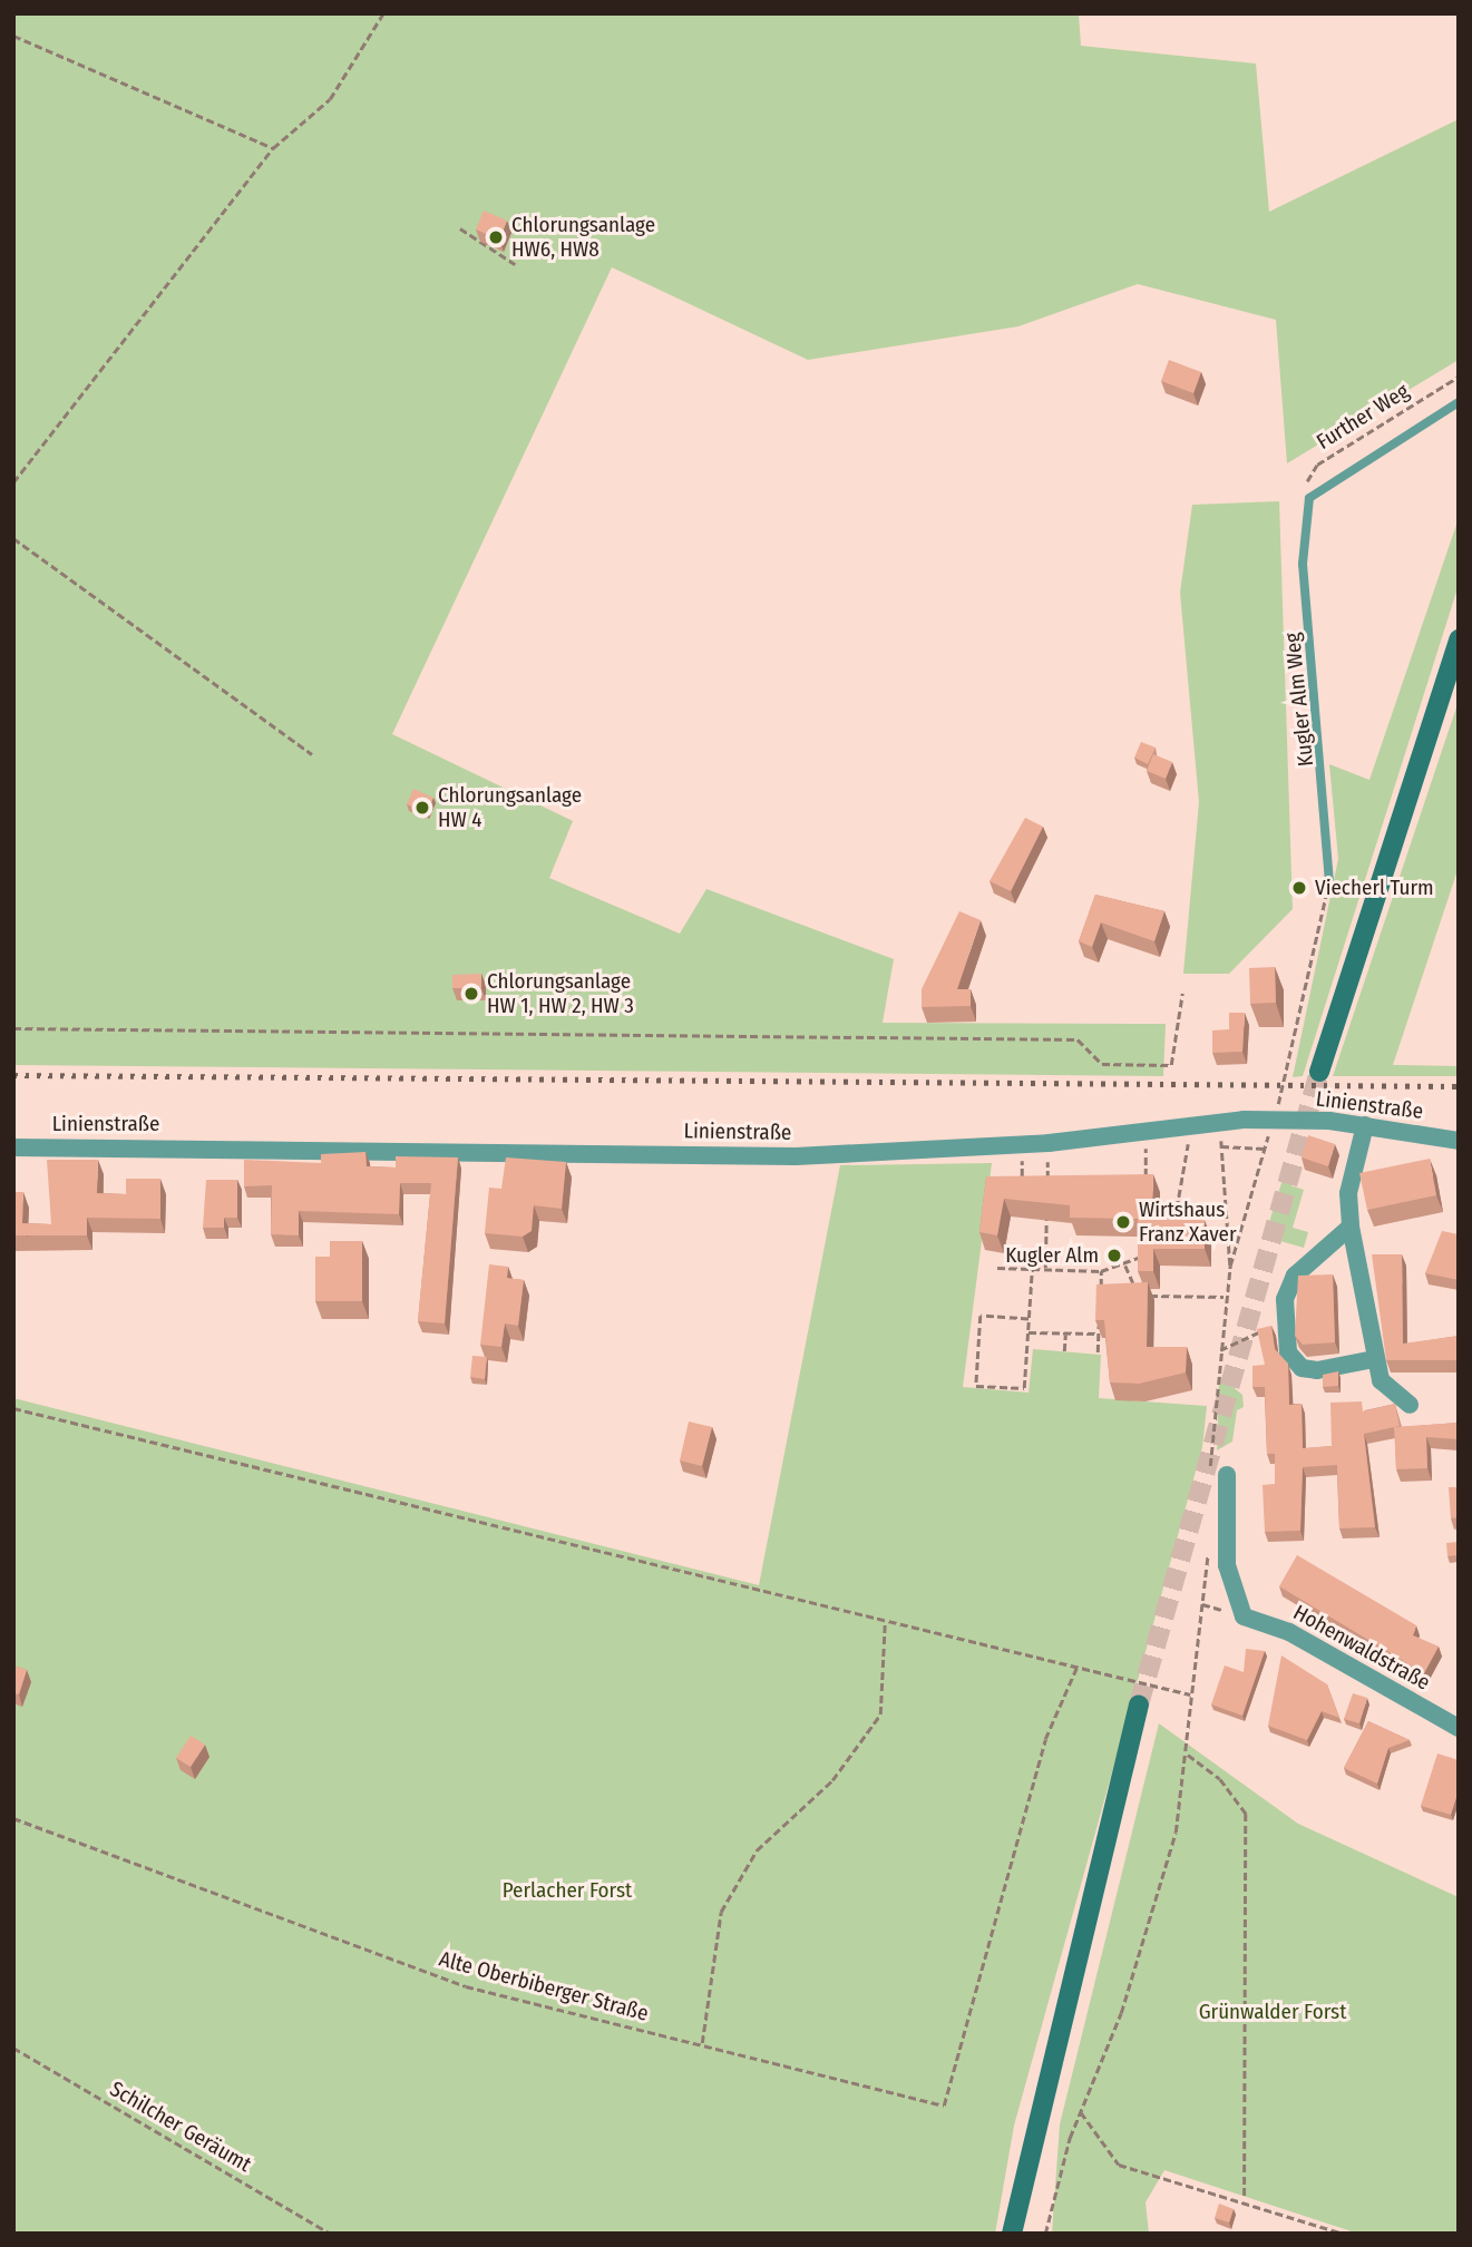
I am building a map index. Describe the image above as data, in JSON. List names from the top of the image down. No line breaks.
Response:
{"streets":{"street":["Linienstraße","Hohenwaldstraße"],"lane":["Kugler Alm Weg"],"path":["Further Weg","Alte Oberbiberger Straße","Schilcher Geräumt"]},"crossings":[["Further Weg","Kugler Alm Weg"]],"parks":["Perlacher Forst","Grünwalder Forst"],"places":["Chlorungsanlage HW6, HW8","Chlorungsanlage HW 4","Viecherl Turm","Chlorungsanlage HW 1, HW 2, HW 3","Wirtshaus Franz Xaver","Kugler Alm"]}
